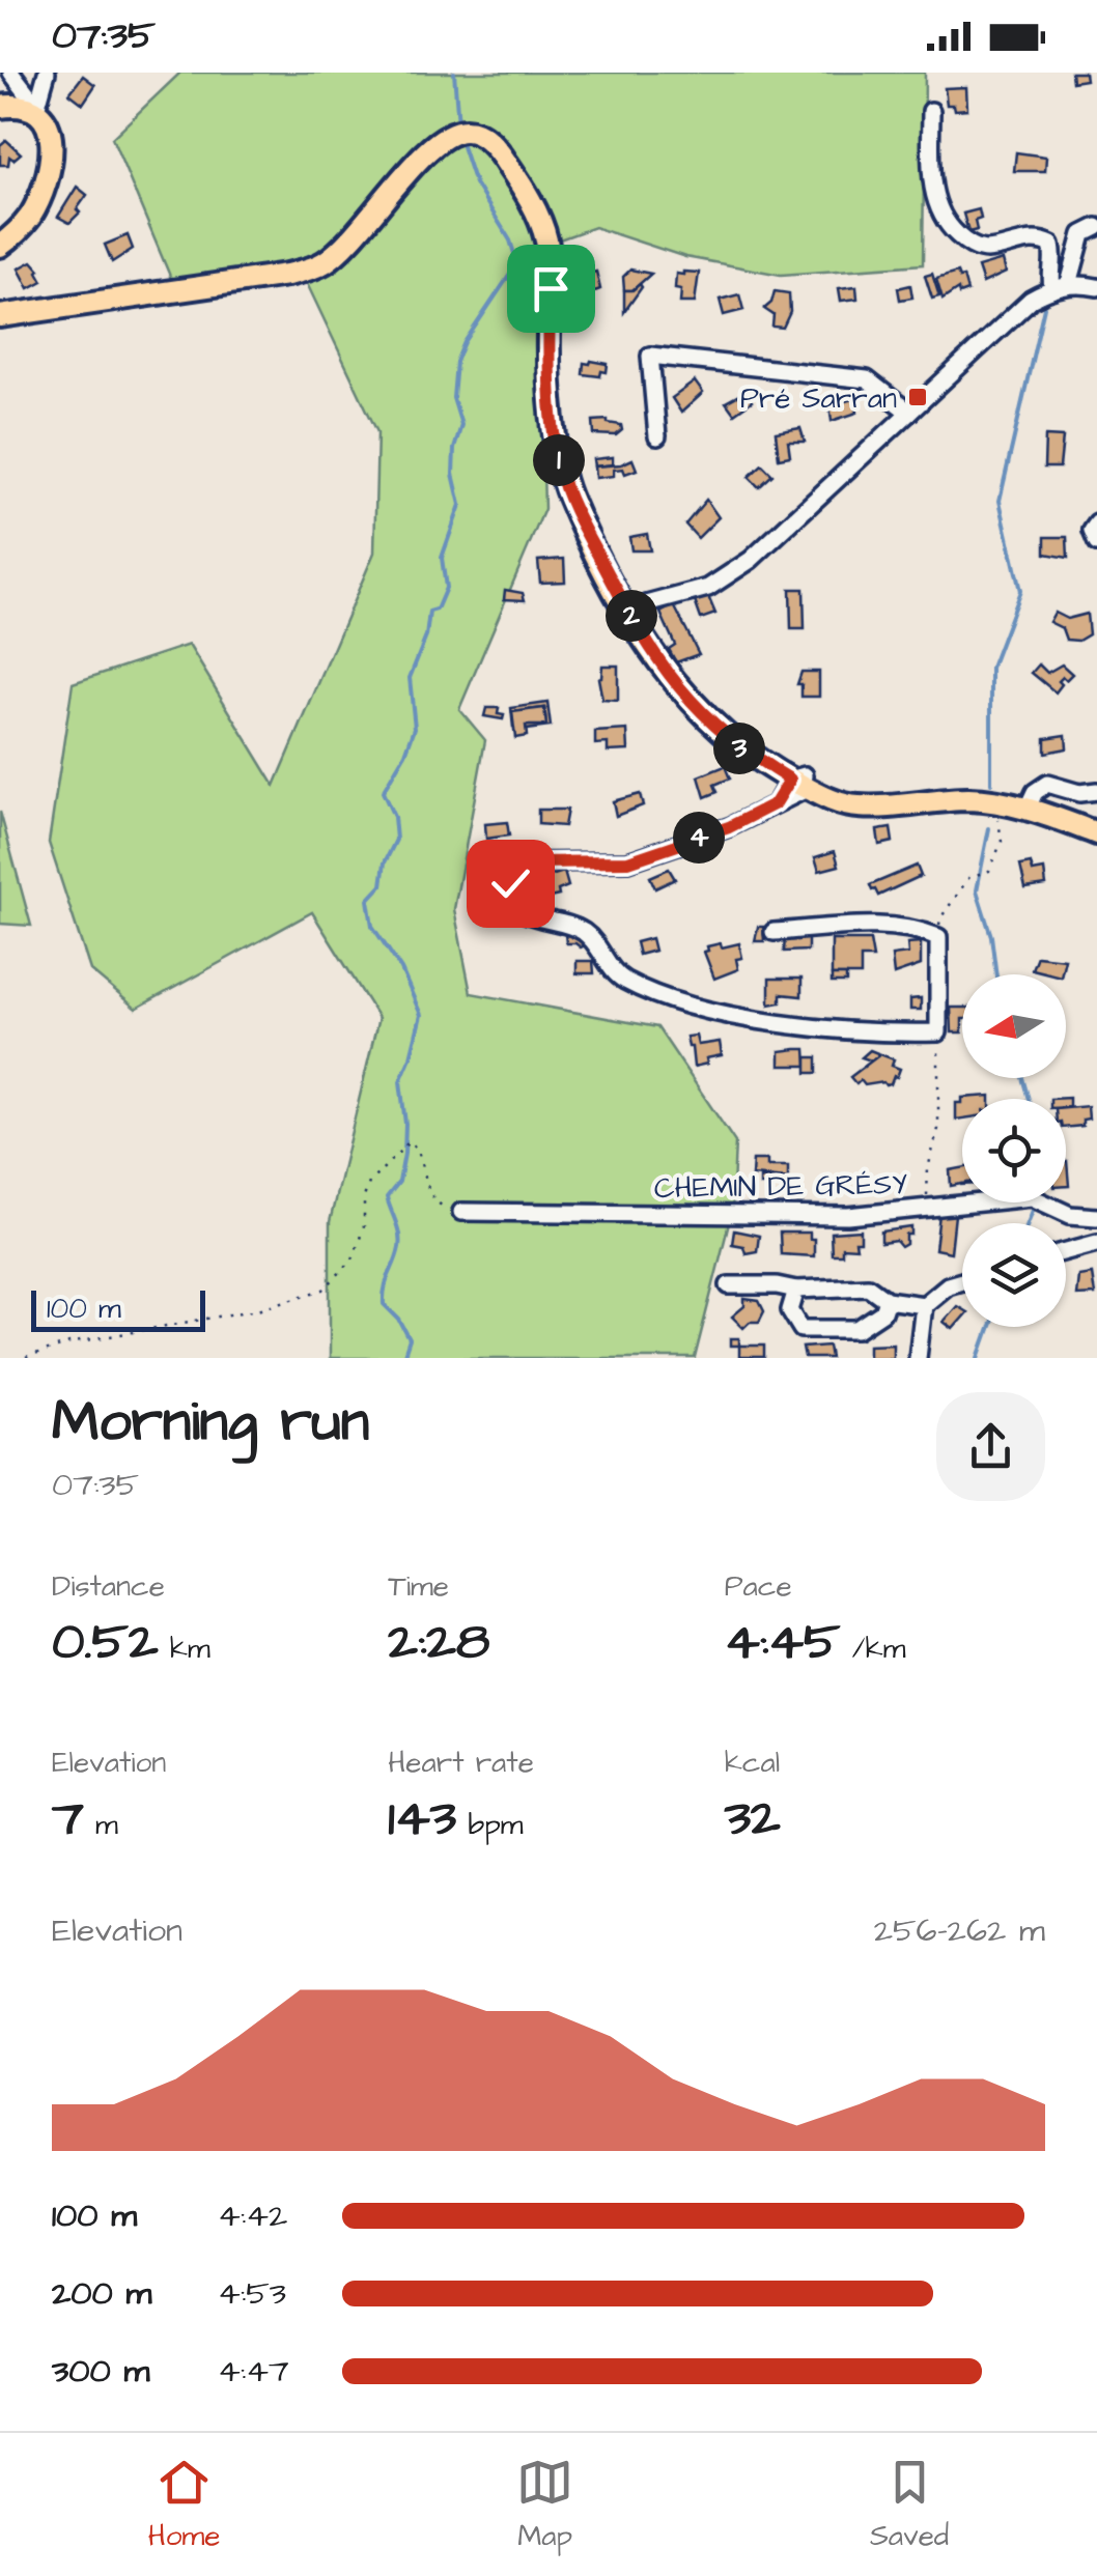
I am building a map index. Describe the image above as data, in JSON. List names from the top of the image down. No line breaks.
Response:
{"streets":{"street":["CHEMIN DE GRÉSY"]},"places":{"transit":["Pré Sarran"]},"scale_bar":"100 m","north":"left","page":{"status":"07:35","pins":["1","2","3","4"],"scale":"100 m","heading":["Morning run","07:35"],"stats":[["Distance","0.52 km"],["Time","2:28"],["Pace","4:45 /km"],["Elevation","7 m"],["Heart rate","143 bpm"],["kcal","32"]],"chart":["Elevation","256–262 m"],"list":[{"name":"100 m","note":"4:42"},{"name":"200 m","note":"4:53"},{"name":"300 m","note":"4:47"}],"tabs":["Home","Map","Saved"]}}
